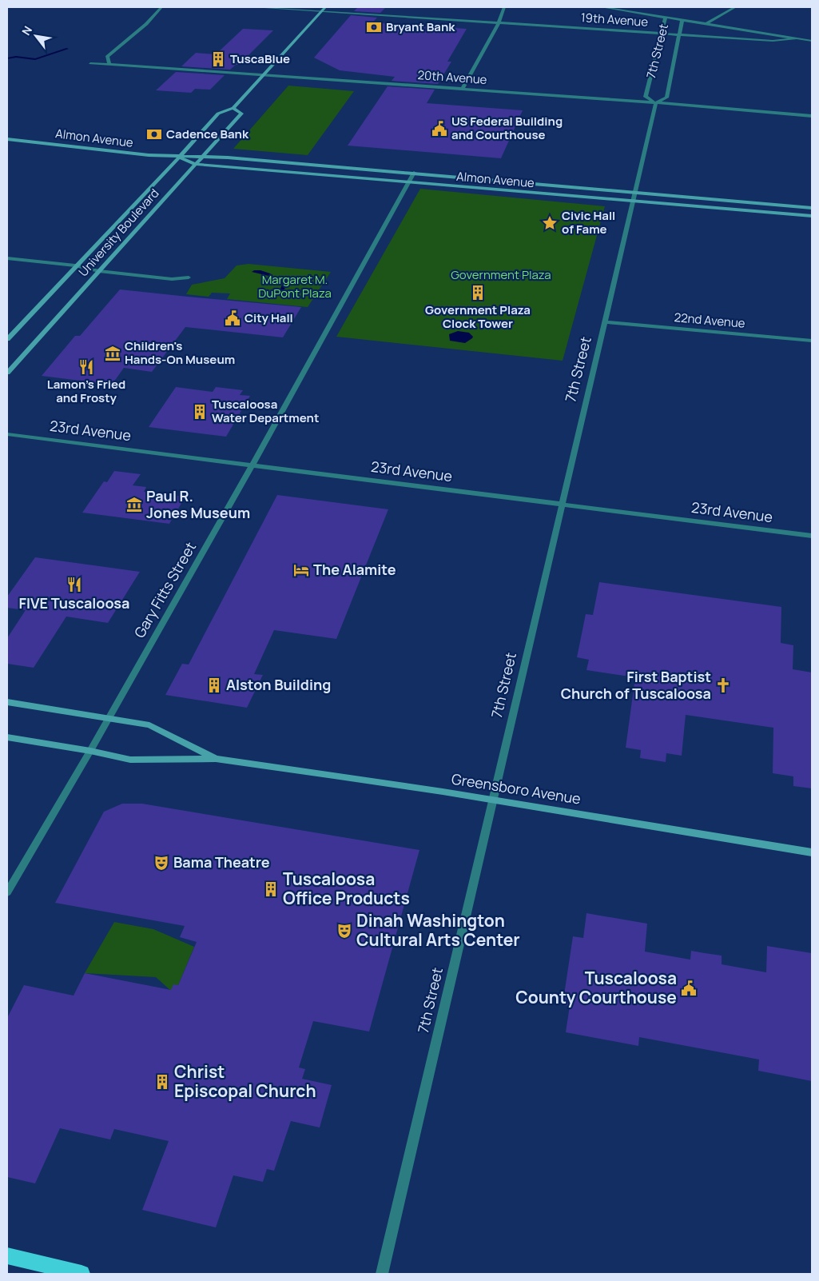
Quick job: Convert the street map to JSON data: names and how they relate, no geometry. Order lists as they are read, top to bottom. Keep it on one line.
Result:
{"streets":{"main road":["Almon Avenue","University Boulevard","Greensboro Avenue"],"street":["19th Avenue","7th Street","20th Avenue","22nd Avenue","23rd Avenue","Gary Fitts Street"]},"crossings":[["19th Avenue","7th Street"],["19th Avenue","University Boulevard"],["7th Street","20th Avenue"],["7th Street","Almon Avenue"],["7th Street","22nd Avenue"],["7th Street","23rd Avenue"],["7th Street","Greensboro Avenue"],["20th Avenue","University Boulevard"],["Almon Avenue","University Boulevard"],["Almon Avenue","Gary Fitts Street"],["23rd Avenue","Gary Fitts Street"],["Gary Fitts Street","Greensboro Avenue"]],"parks":["Government Plaza","Margaret M. DuPont Plaza"],"places":{"bank":["Bryant Bank","Cadence Bank"],"building":["TuscaBlue","Government Plaza Clock Tower","Tuscaloosa Water Department","Alston Building","Tuscaloosa Office Products","Christ Episcopal Church"],"public building":["US Federal Building and Courthouse","City Hall","Tuscaloosa County Courthouse"],"place":["Civic Hall of Fame"],"museum":["Children's Hands-On Museum","Paul R. Jones Museum"],"restaurant":["Lamon’s Fried and Frosty","FIVE Tuscaloosa"],"hotel":["The Alamite"],"church":["First Baptist Church of Tuscaloosa"],"theatre":["Bama Theatre","Dinah Washington Cultural Arts Center"]},"north":"top left"}
